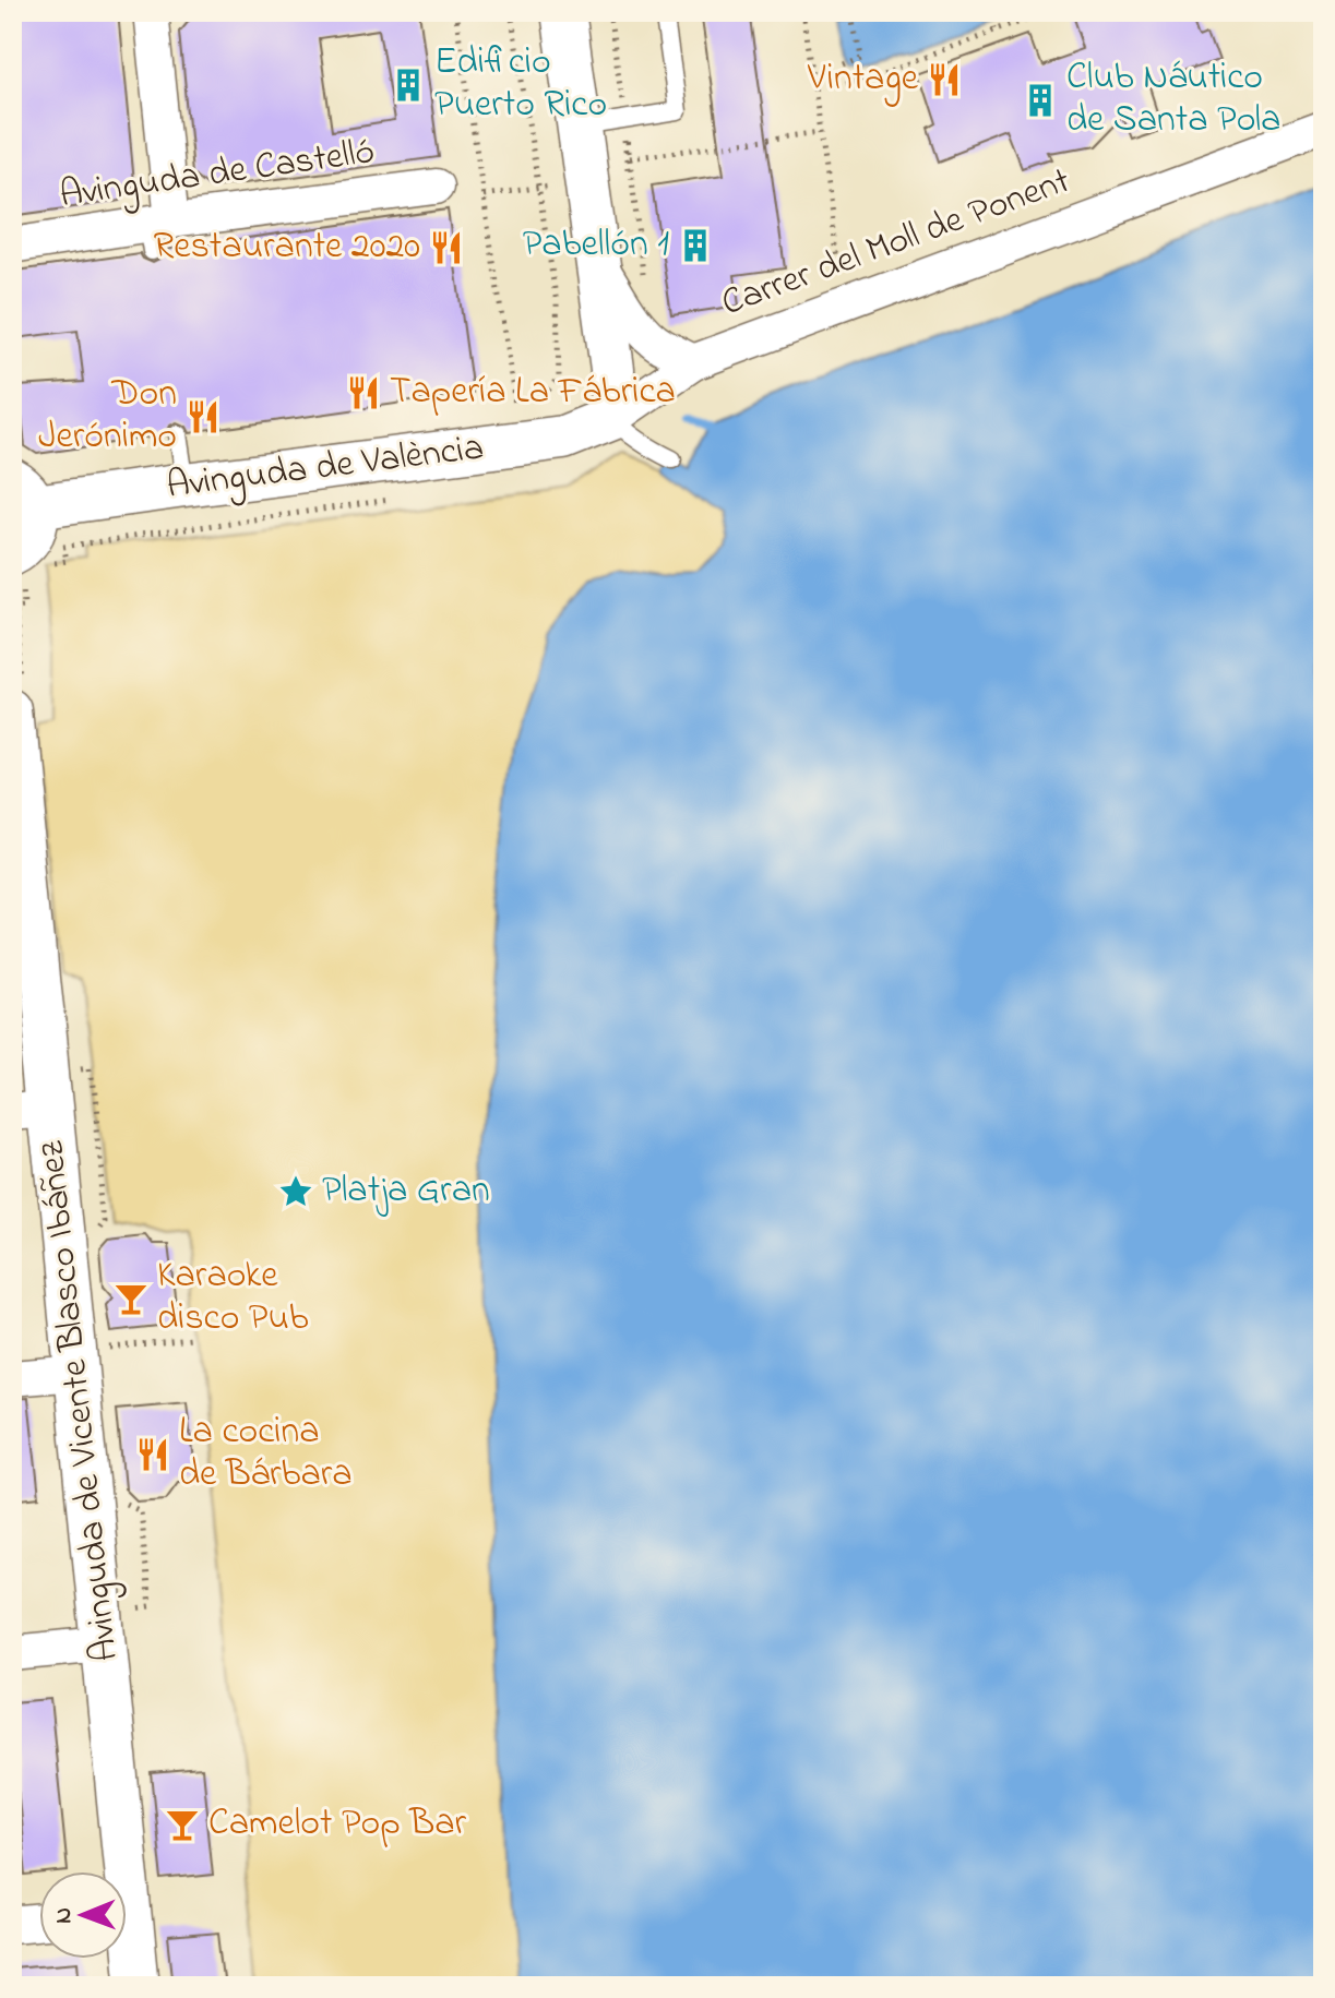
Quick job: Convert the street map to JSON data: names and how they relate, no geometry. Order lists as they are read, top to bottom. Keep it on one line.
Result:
{"streets":{"street":["Avinguda de Castelló","Carrer del Moll de Ponent","Avinguda de València","Avinguda de Vicente Blasco Ibáñez"]},"crossings":[["Carrer del Moll de Ponent","Avinguda de València"]],"places":{"restaurant":["Vintage","Restaurante 2020","Tapería La Fábrica","Don Jerónimo","La cocina de Bárbara"],"building":["Edificio Puerto Rico","Club Náutico de Santa Pola","Pabellón 1"],"place":["Platja Gran"],"bar":["Karaoke disco Pub","Camelot Pop Bar"]},"north":"left"}
